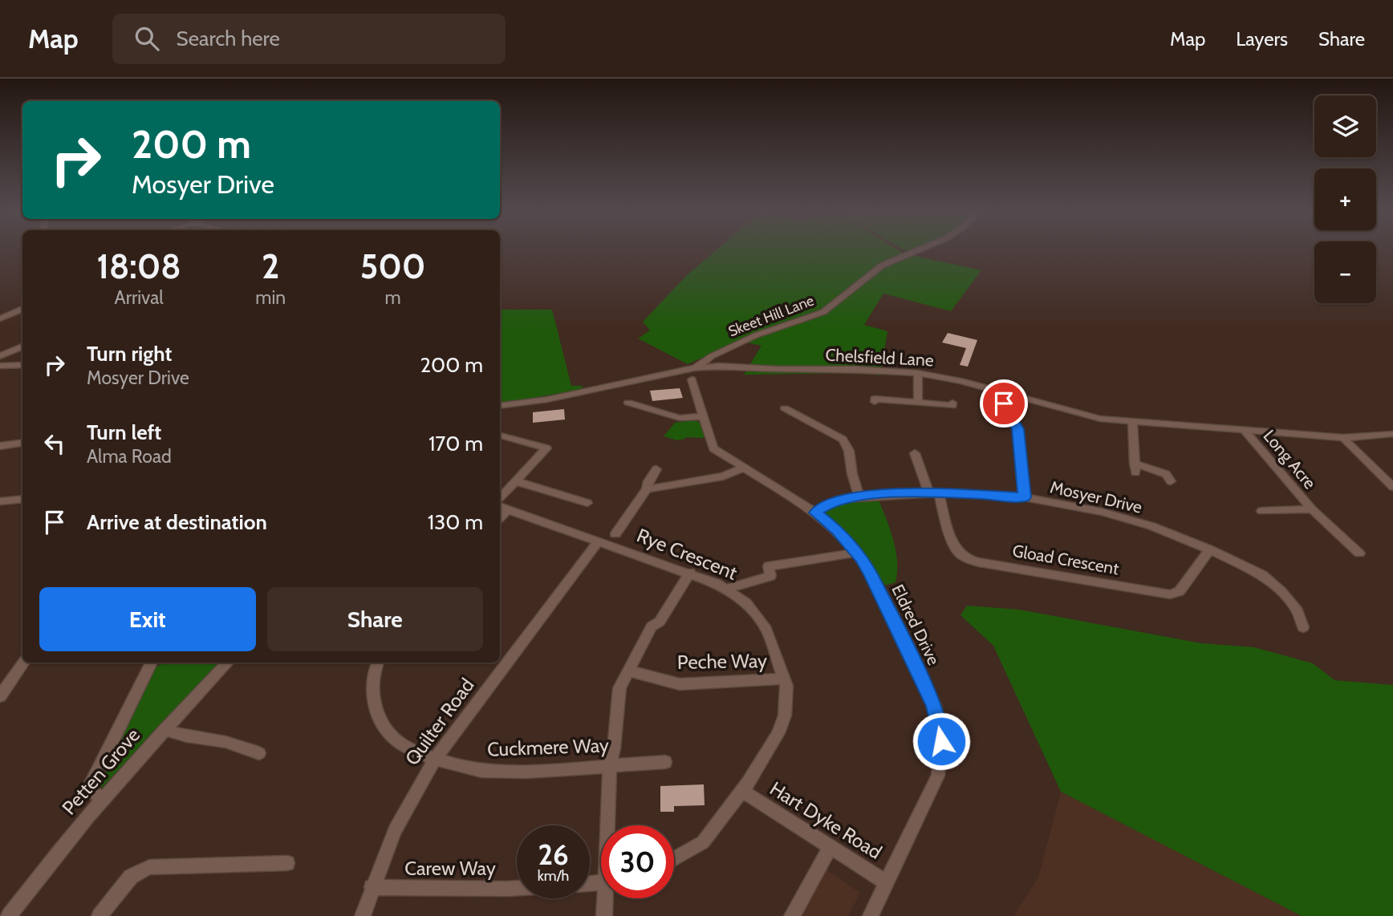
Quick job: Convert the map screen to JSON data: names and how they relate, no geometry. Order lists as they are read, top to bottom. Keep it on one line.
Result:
{"streets":{"street":["Skeet Hill Lane","Chelsfield Lane","Long Acre","Mosyer Drive","Rye Crescent","Gload Crescent","Eldred Drive","Peche Way","Quilter Road","Cuckmere Way","Petten Grove","Hart Dyke Road","Carew Way"]},"crossings":[["Skeet Hill Lane","Chelsfield Lane"],["Skeet Hill Lane","Eldred Drive"],["Chelsfield Lane","Long Acre"],["Chelsfield Lane","Eldred Drive"],["Mosyer Drive","Gload Crescent"],["Mosyer Drive","Eldred Drive"],["Rye Crescent","Peche Way"],["Rye Crescent","Quilter Road"],["Rye Crescent","Hart Dyke Road"],["Eldred Drive","Hart Dyke Road"],["Quilter Road","Cuckmere Way"],["Quilter Road","Carew Way"]],"page":{"header":"Map","search":"Search here","nav":["Map","Layers","Share"],"map_buttons":["+","−"],"turn":["200 m","Mosyer Drive"],"eta":["18:08","Arrival","2","min","500","m"],"list":[{"name":"Turn right","note":"Mosyer Drive","value":"200 m"},{"name":"Turn left","note":"Alma Road","value":"170 m"},{"name":"Arrive at destination","value":"130 m"}],"buttons":["Exit","Share"],"speed":"26 km/h","limit":"30"}}
